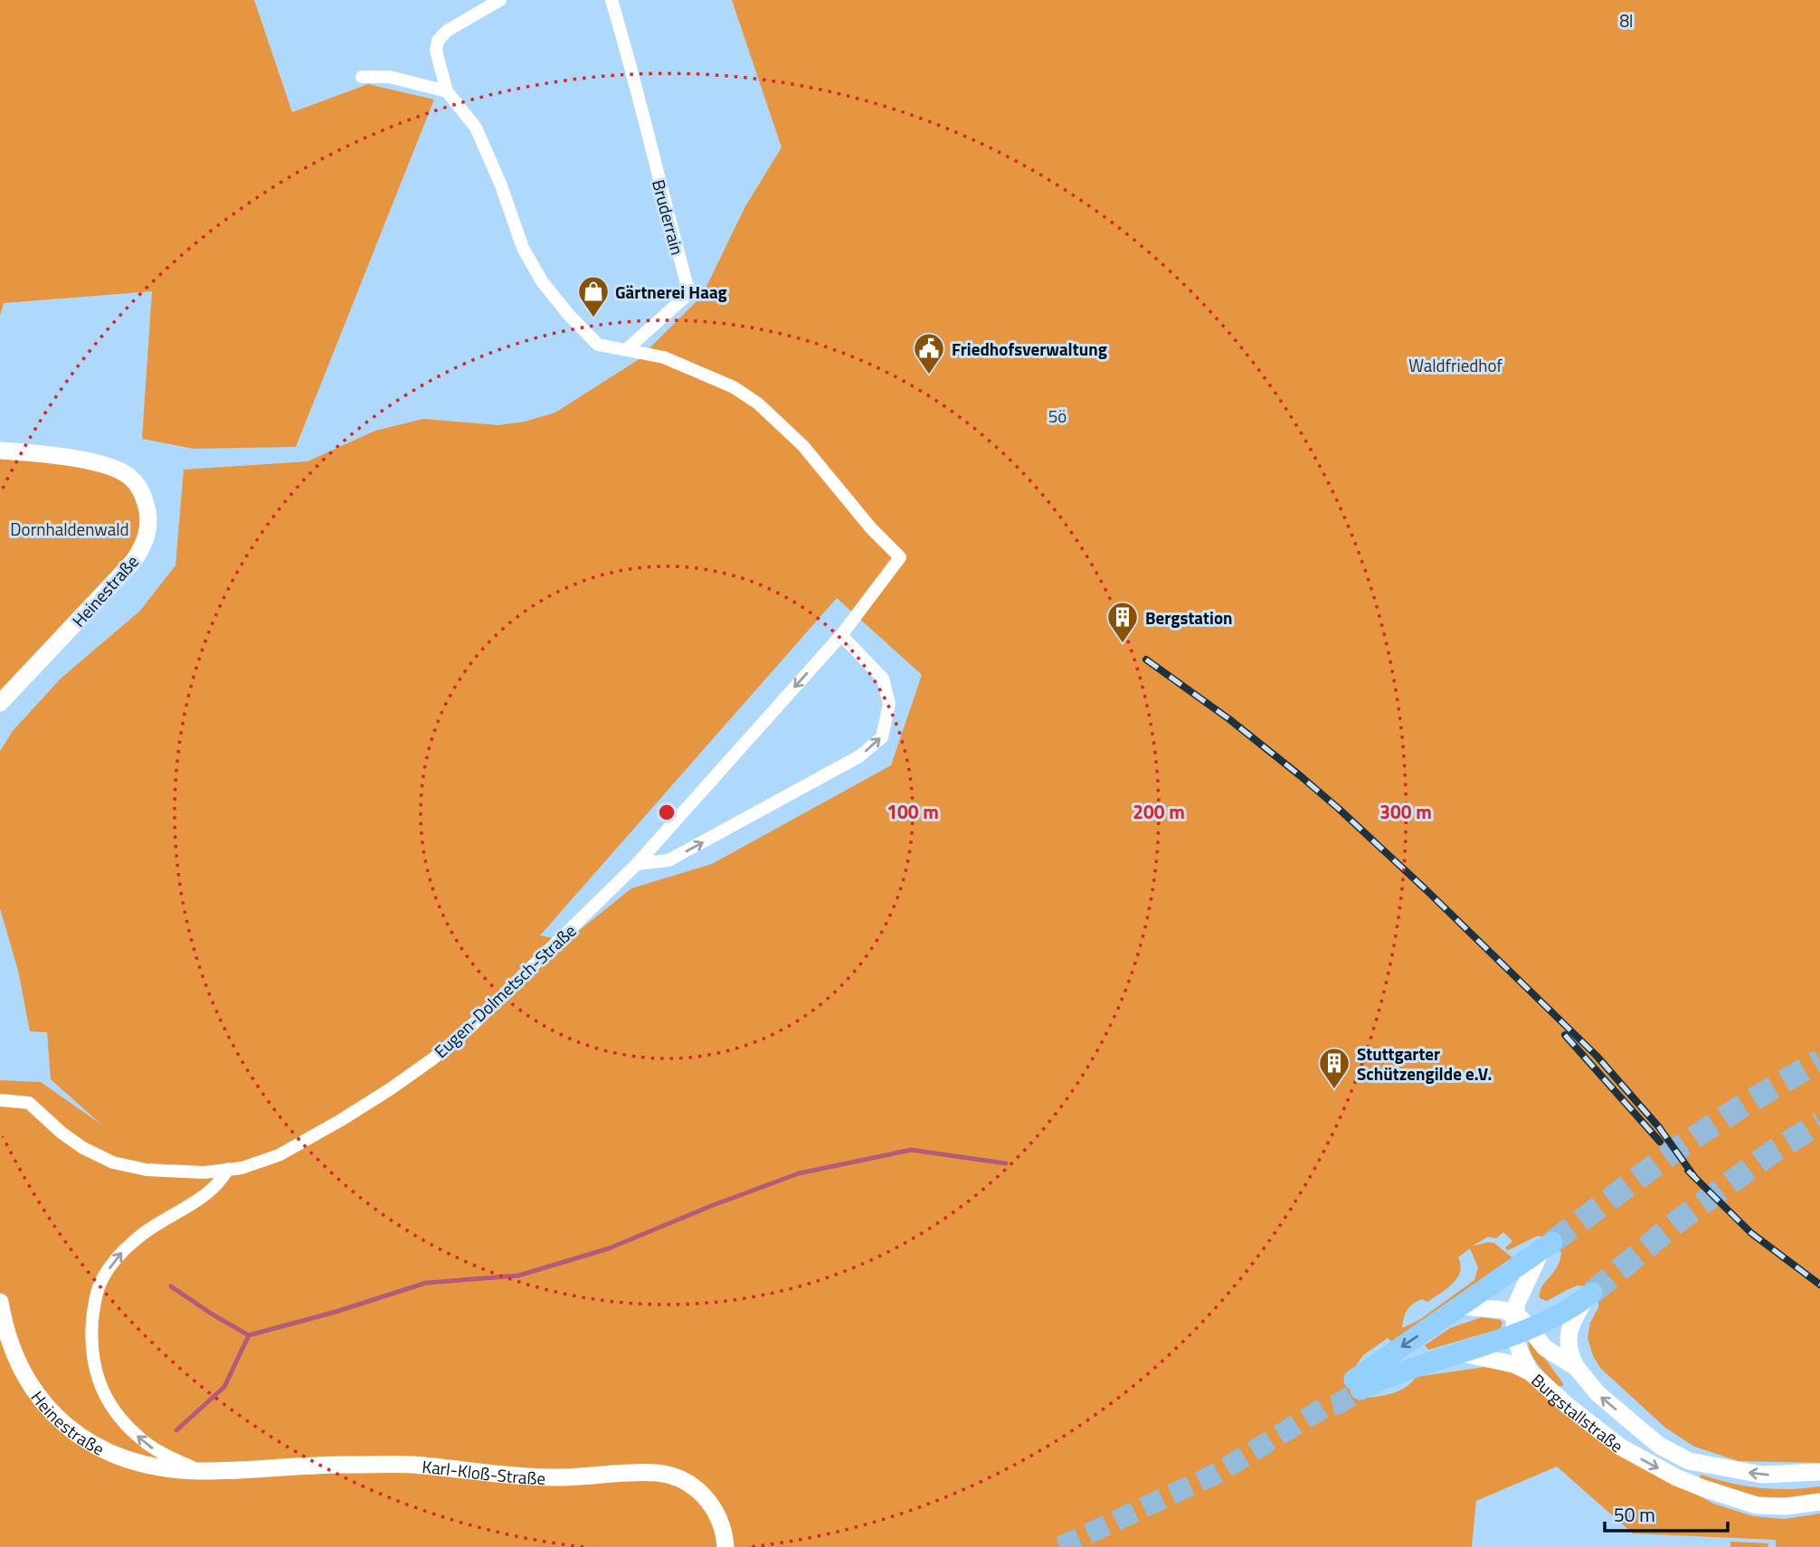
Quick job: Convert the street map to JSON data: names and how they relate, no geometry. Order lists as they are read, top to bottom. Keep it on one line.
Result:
{"streets":{"main road":["Heinestraße","Burgstallstraße","Karl-Kloß-Straße"],"street":["Bruderrain","Eugen-Dolmetsch-Straße"]},"crossings":[["Bruderrain","Eugen-Dolmetsch-Straße"],["Heinestraße","Karl-Kloß-Straße"]],"parks":["8l","Waldfriedhof","5ö","Dornhaldenwald"],"places":{"shop":["Gärtnerei Haag"],"public building":["Friedhofsverwaltung"],"building":["Bergstation","Stuttgarter Schützengilde e.V."]},"scale_bar":"50 m","rings":["100 m","200 m","300 m"]}
